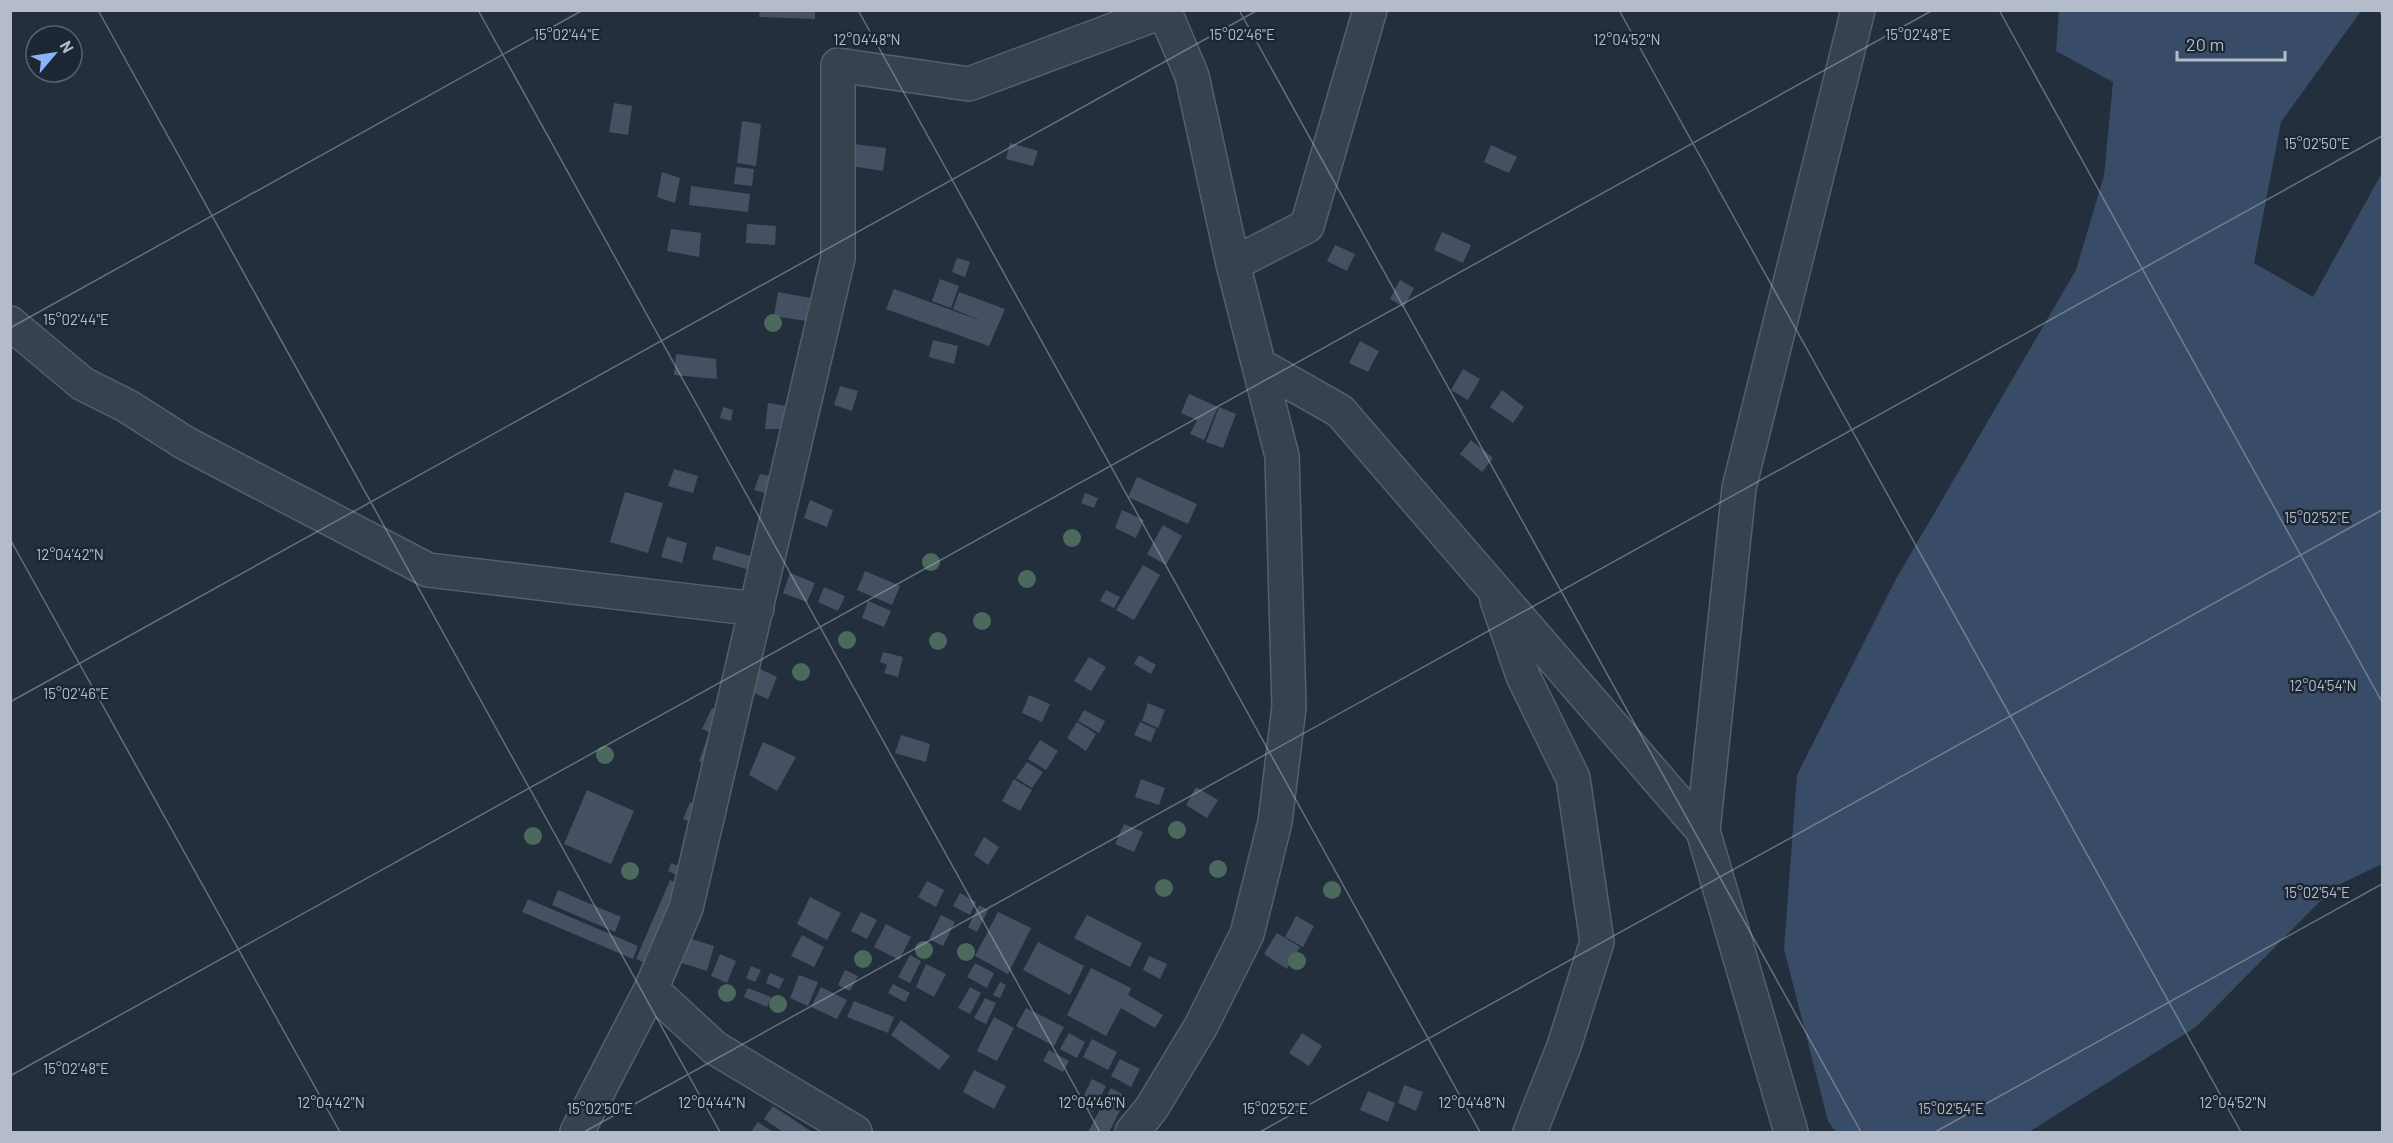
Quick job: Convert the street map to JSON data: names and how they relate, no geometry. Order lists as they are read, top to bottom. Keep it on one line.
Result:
{"scale_bar":"20 m","north":"top right","coordinates":["15°02'44\"E","15°02'46\"E","15°02'48\"E","12°04'48\"N","12°04'52\"N","15°02'50\"E","15°02'52\"E","12°04'42\"N","12°04'54\"N","15°02'54\"E","12°04'44\"N","12°04'46\"N"]}
